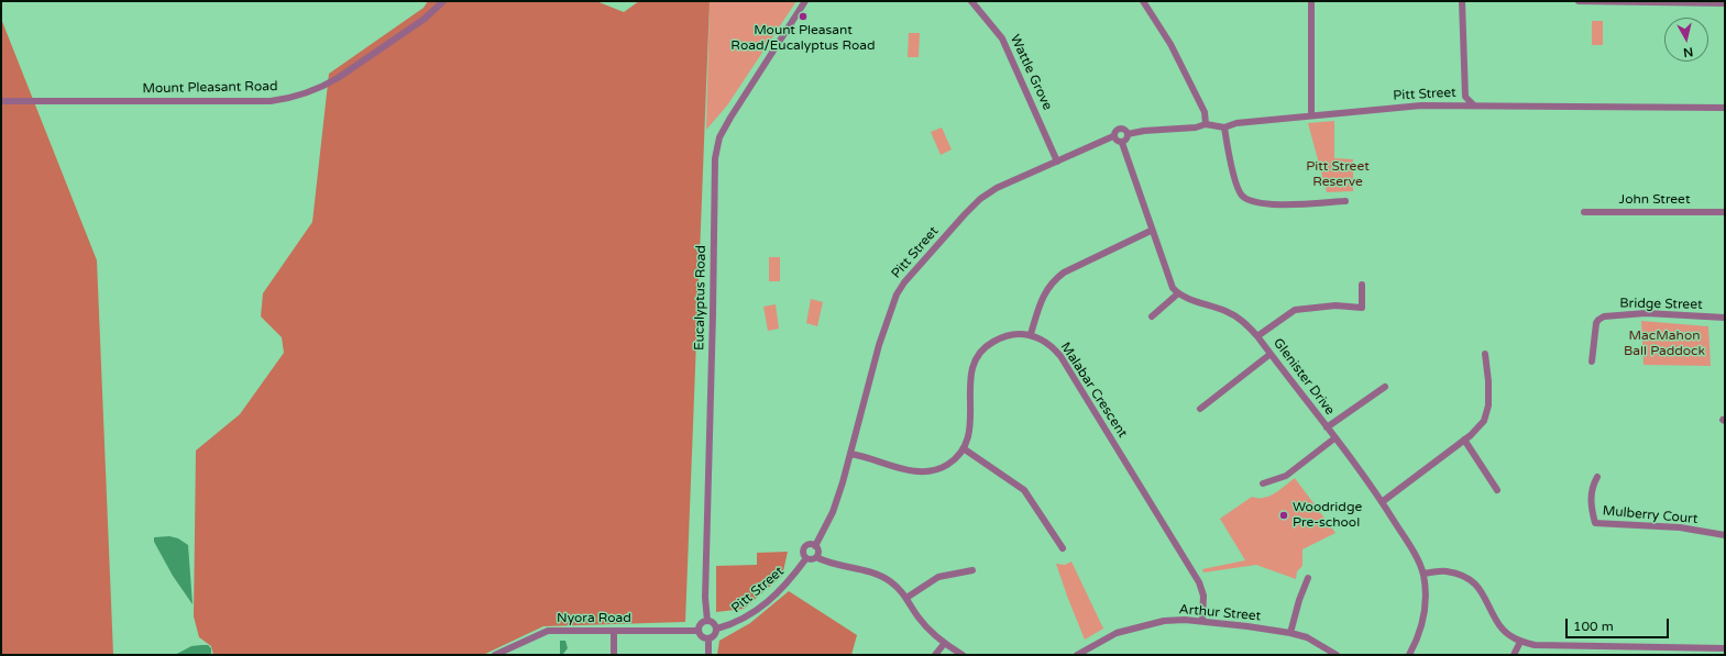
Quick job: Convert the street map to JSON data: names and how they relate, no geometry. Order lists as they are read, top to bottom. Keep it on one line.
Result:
{"streets":{"street":["Wattle Grove","Mount Pleasant Road","Pitt Street","John Street","Eucalyptus Road","Bridge Street","Glenister Drive","Malabar Crescent","Mulberry Court","Arthur Street","Nyora Road"]},"crossings":[["Wattle Grove","Pitt Street"],["Pitt Street","Eucalyptus Road"],["Pitt Street","Nyora Road"],["Eucalyptus Road","Nyora Road"],["Malabar Crescent","Arthur Street"]],"parks":["Pitt Street Reserve","MacMahon Ball Paddock"],"places":["Mount Pleasant Road/Eucalyptus Road","Woodridge Pre-school"],"scale_bar":"100 m","north":"bottom"}
